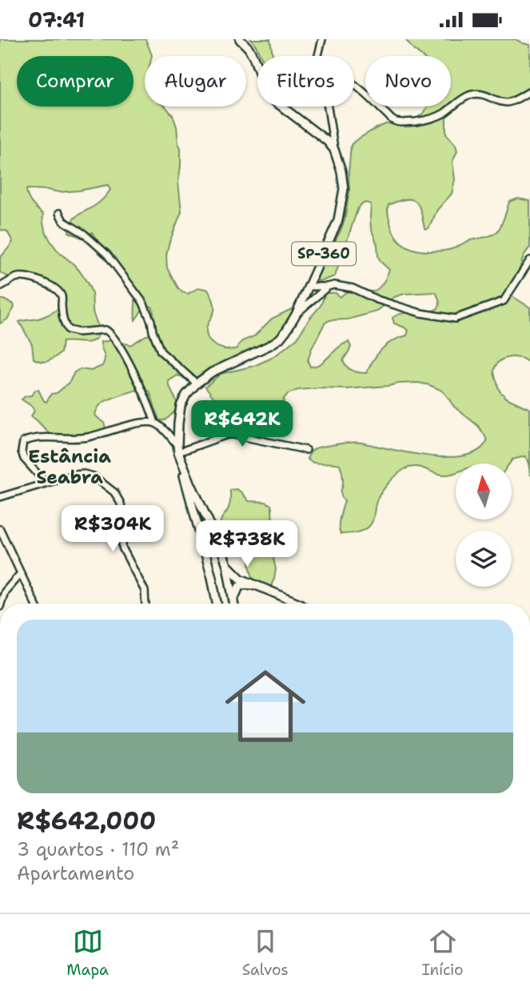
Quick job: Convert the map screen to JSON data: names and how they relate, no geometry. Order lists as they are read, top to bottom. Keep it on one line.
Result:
{"streets":{"main road":["SP-360"]},"districts":["Estância Seabra"],"north":"top","page":{"status":"07:41","chip":["Comprar","Alugar","Filtros","Novo"],"price":["R$642K","R$304K","R$738K"],"list":[{"name":"R$642,000","note":"3 quartos · 110 m² · Apartamento"}],"tabs":["Mapa","Salvos","Início"]}}
